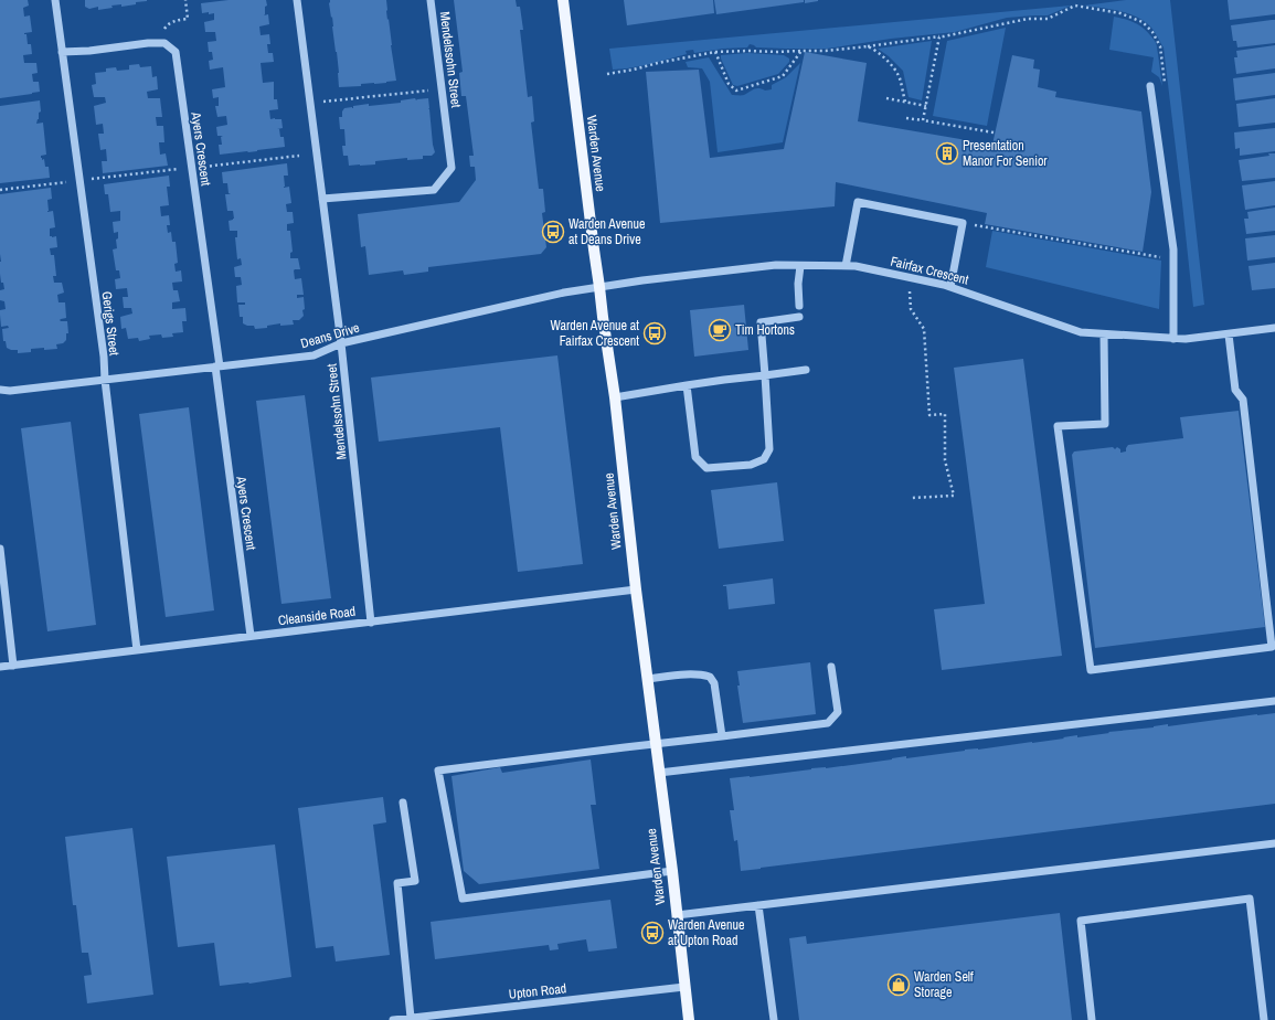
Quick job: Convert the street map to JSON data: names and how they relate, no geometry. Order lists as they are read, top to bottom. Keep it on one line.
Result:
{"streets":{"main road":["Warden Avenue"],"street":["Mendelssohn Street","Ayers Crescent","Fairfax Crescent","Gerigs Street","Deans Drive","Cleanside Road","Upton Road"]},"crossings":[["Mendelssohn Street","Deans Drive"],["Mendelssohn Street","Cleanside Road"],["Ayers Crescent","Gerigs Street"],["Ayers Crescent","Deans Drive"],["Ayers Crescent","Cleanside Road"],["Warden Avenue","Fairfax Crescent"],["Warden Avenue","Deans Drive"],["Warden Avenue","Cleanside Road"],["Warden Avenue","Upton Road"],["Fairfax Crescent","Deans Drive"],["Gerigs Street","Deans Drive"],["Gerigs Street","Cleanside Road"]],"places":{"building":["Presentation Manor For Senior"],"bus stop":["Warden Avenue at Deans Drive","Warden Avenue at Fairfax Crescent","Warden Avenue at Upton Road"],"cafe":["Tim Hortons"],"shop":["Warden Self Storage"]}}
